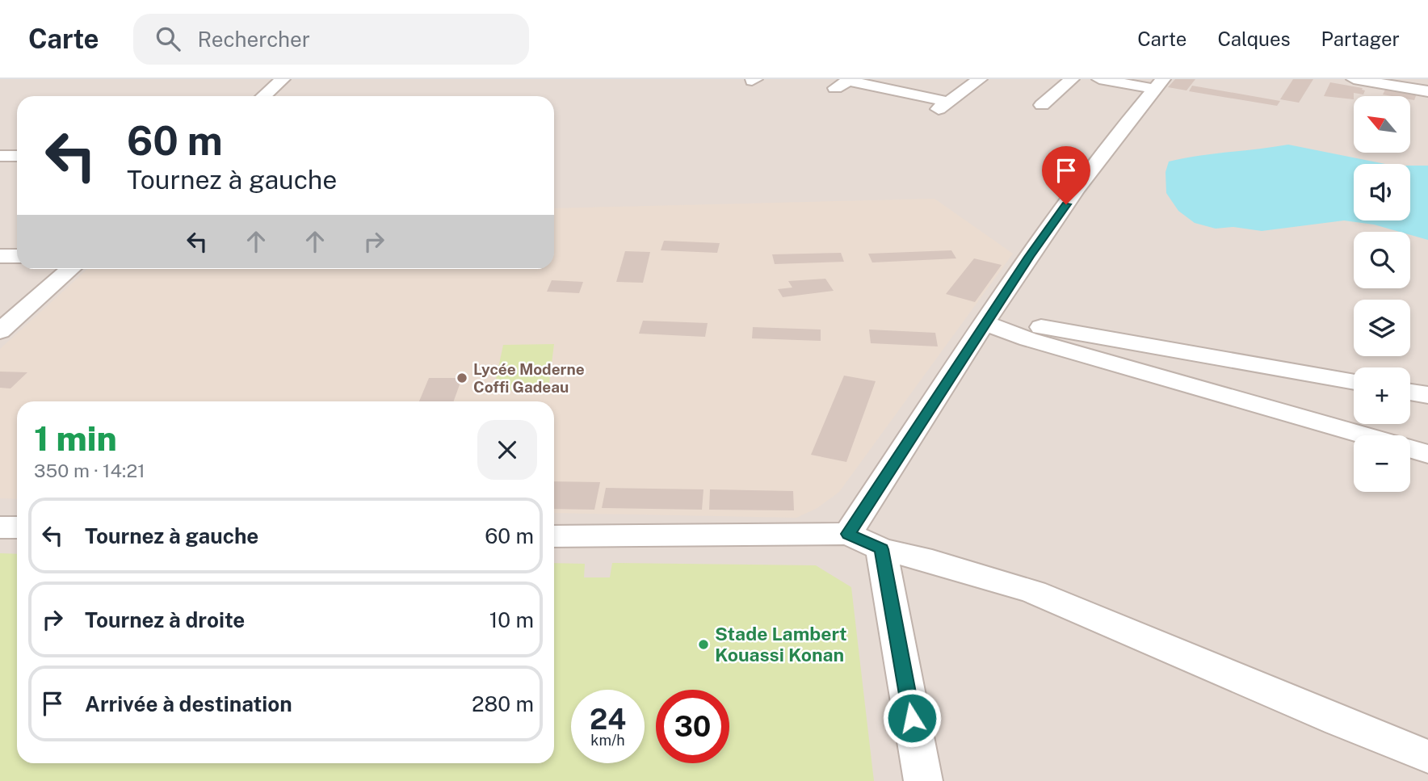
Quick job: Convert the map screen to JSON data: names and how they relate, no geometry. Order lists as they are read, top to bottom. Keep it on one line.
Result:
{"places":["Lycée Moderne Coffi Gadeau","Stade Lambert Kouassi Konan"],"north":"top left","page":{"header":"Carte","search":"Rechercher","nav":["Carte","Calques","Partager"],"map_buttons":["+","−"],"turn":["60 m","Tournez à gauche"],"heading":["1 min","350 m · 14:21"],"list":[{"name":"Tournez à gauche","value":"60 m"},{"name":"Tournez à droite","value":"10 m"},{"name":"Arrivée à destination","value":"280 m"}],"speed":"24 km/h","limit":"30"}}
